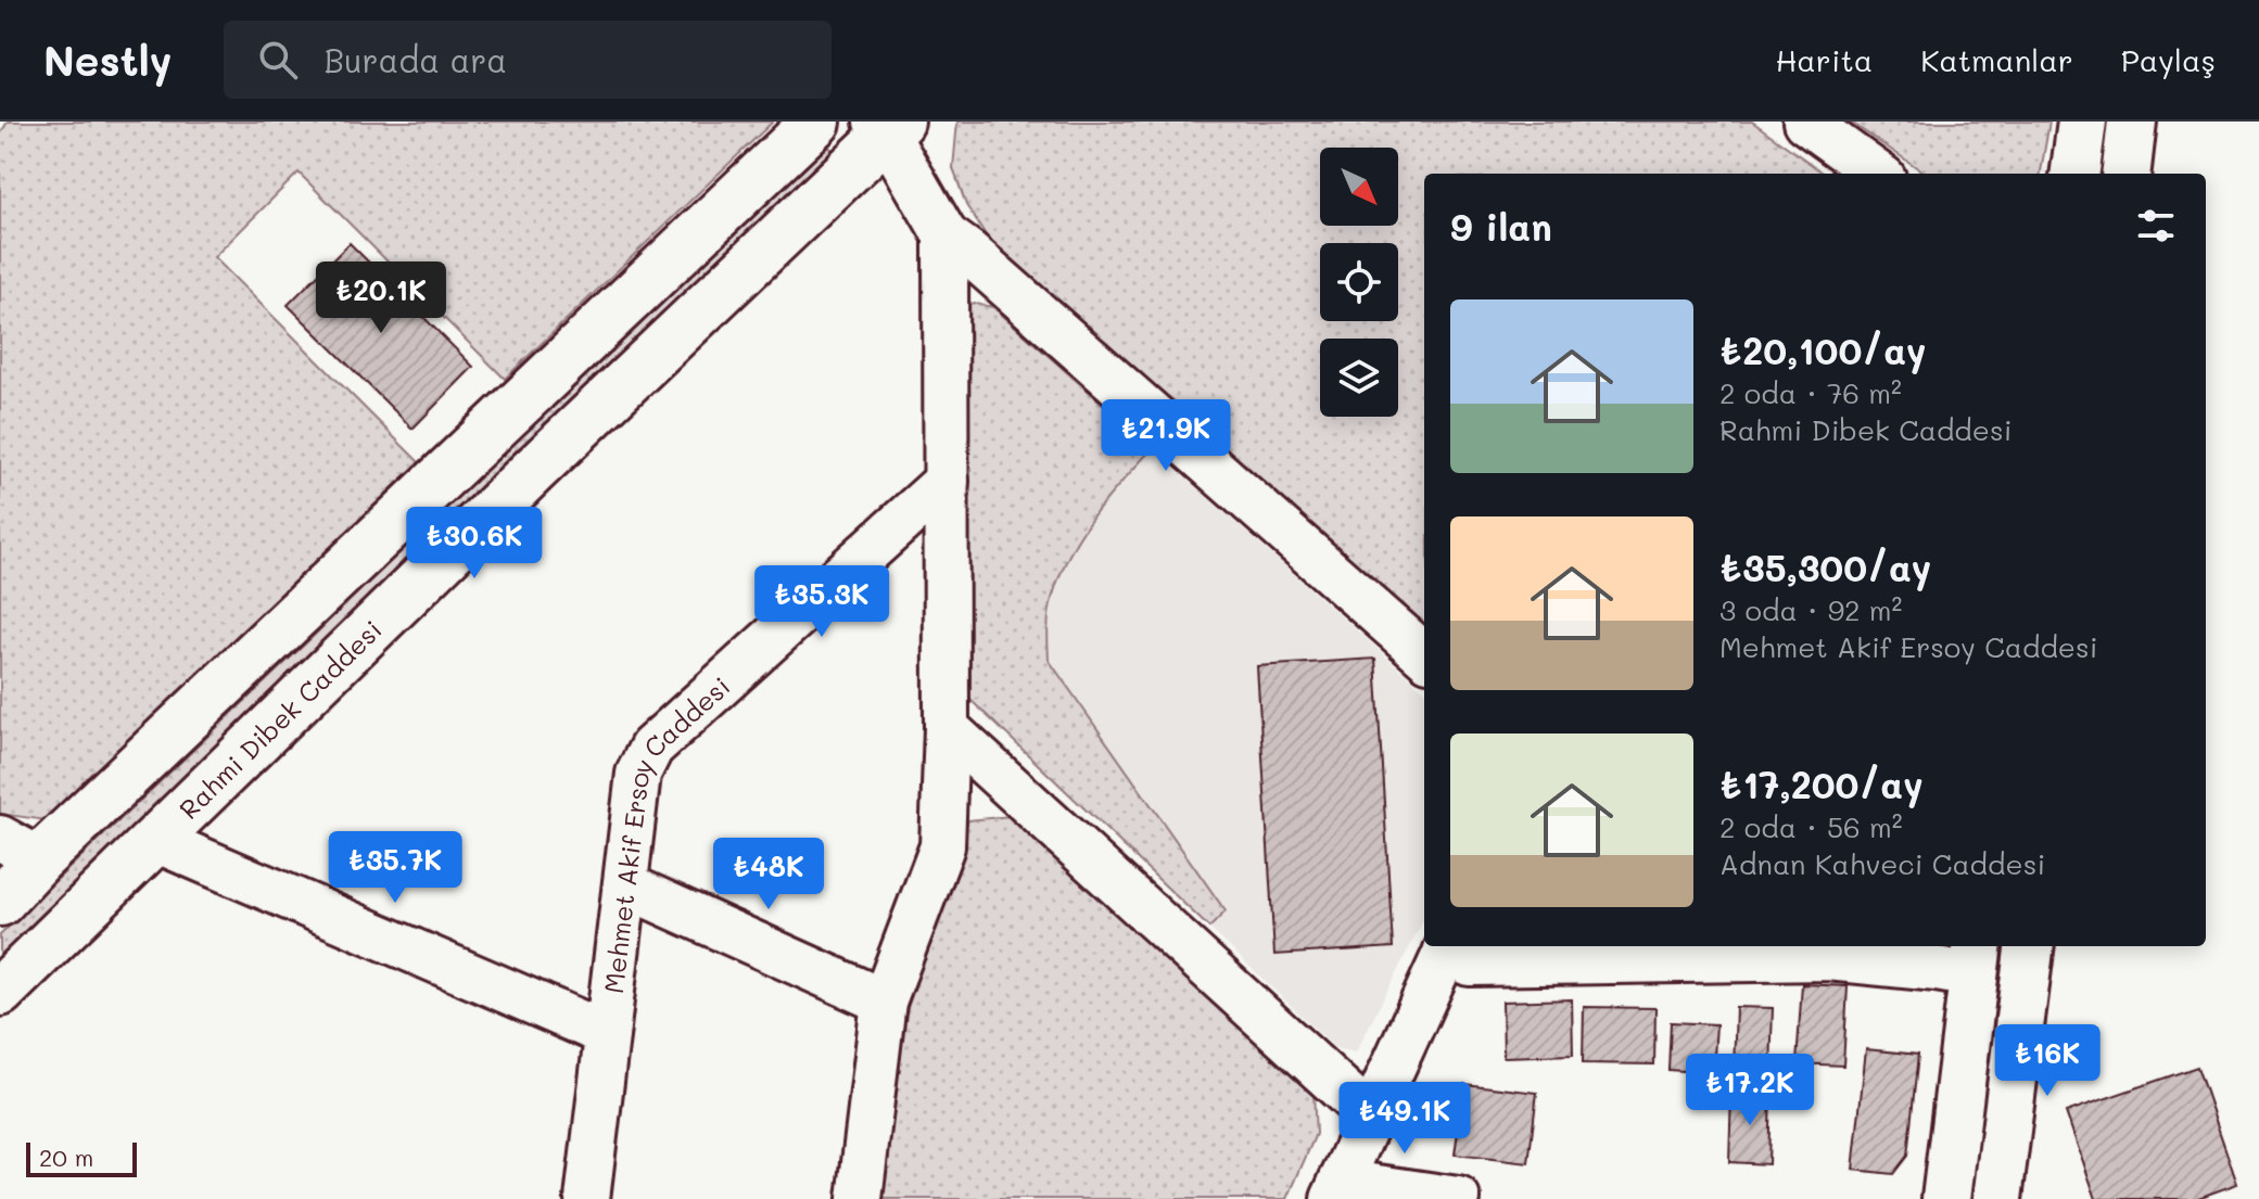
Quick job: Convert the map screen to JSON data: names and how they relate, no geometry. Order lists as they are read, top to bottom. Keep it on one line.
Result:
{"streets":{"main road":["Rahmi Dibek Caddesi"],"street":["Mehmet Akif Ersoy Caddesi"]},"scale_bar":"20 m","north":"bottom right","page":{"header":"Nestly","search":"Burada ara","nav":["Harita","Katmanlar","Paylaş"],"heading":"9 ilan","price":["₺20.1K","₺21.9K","₺30.6K","₺35.3K","₺35.7K","₺48K","₺16K","₺17.2K","₺49.1K"],"list":[{"name":"₺20,100/ay","note":"2 oda · 76 m² · Rahmi Dibek Caddesi"},{"name":"₺35,300/ay","note":"3 oda · 92 m² · Mehmet Akif Ersoy Caddesi"},{"name":"₺17,200/ay","note":"2 oda · 56 m² · Adnan Kahveci Caddesi"}],"scale":"20 m"}}
